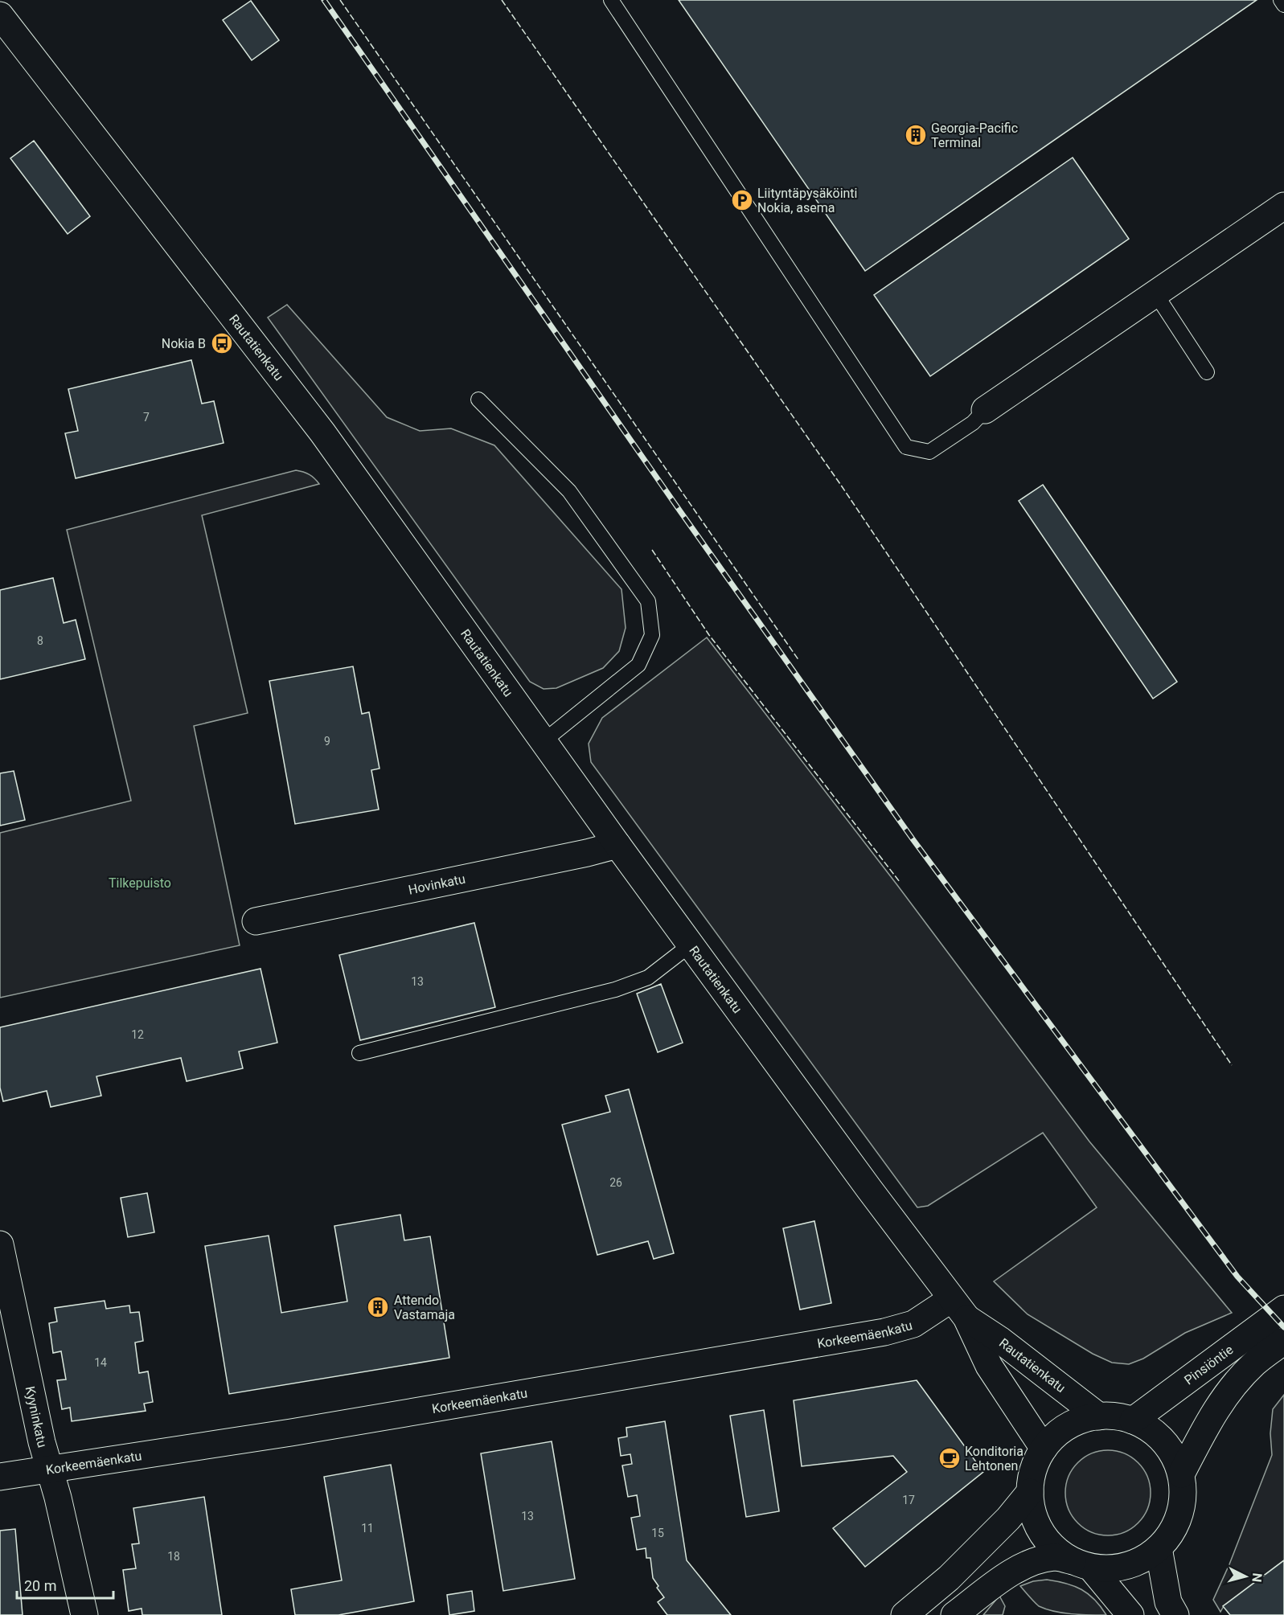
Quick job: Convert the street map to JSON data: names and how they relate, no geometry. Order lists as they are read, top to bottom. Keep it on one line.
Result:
{"streets":{"street":["Rautatienkatu","Hovinkatu","Korkeemäenkatu","Pinsiöntie","Kyyninkatu"]},"crossings":[["Rautatienkatu","Hovinkatu"],["Rautatienkatu","Korkeemäenkatu"],["Rautatienkatu","Pinsiöntie"],["Korkeemäenkatu","Kyyninkatu"]],"parks":["Tilkepuisto"],"places":{"building":["Georgia-Pacific Terminal","Attendo Vastamaja"],"parking":["Liityntäpysäköinti Nokia, asema"],"bus stop":["Nokia B"],"cafe":["Konditoria Lehtonen"]},"house_numbers":["7","8","9","13","12","26","14","17","13","11","15","18"],"scale_bar":"20 m","north":"right"}
